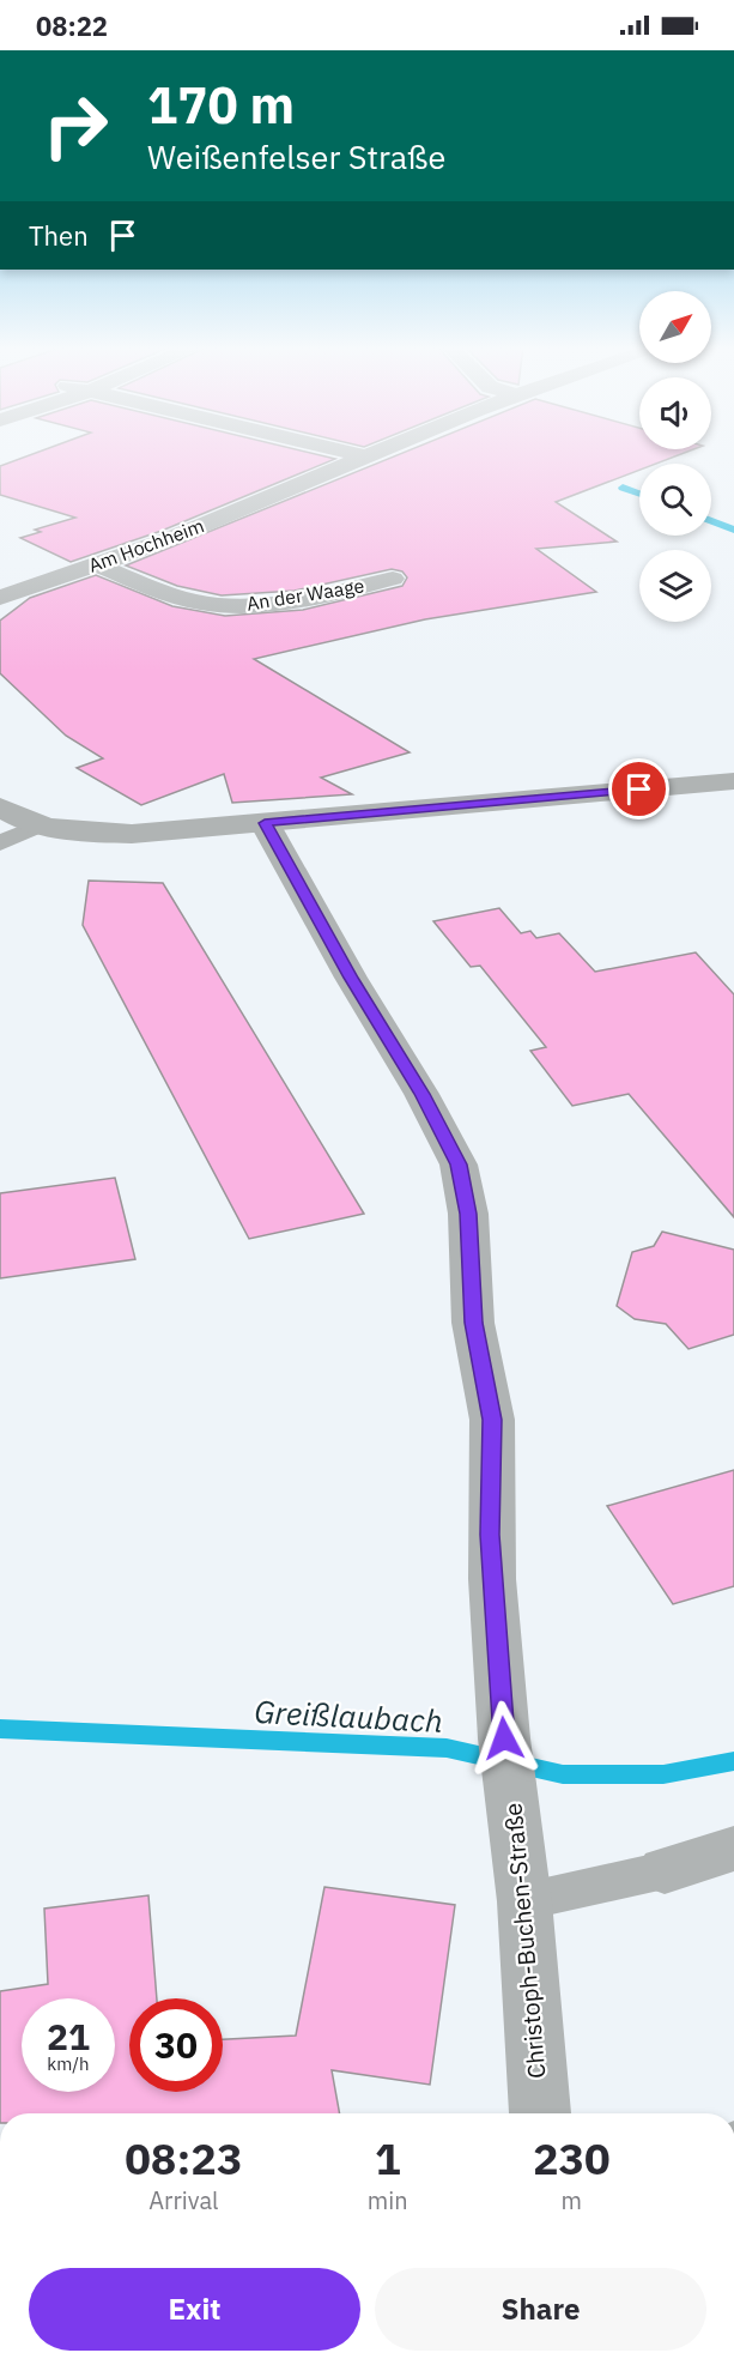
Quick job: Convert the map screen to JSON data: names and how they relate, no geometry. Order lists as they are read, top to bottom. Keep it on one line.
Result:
{"streets":{"street":["Am Hochheim","An der Waage","Christoph-Buchen-Straße"]},"crossings":[["Am Hochheim","An der Waage"]],"water":["Greißlaubach"],"north":"top right","page":{"status":"08:22","turn":["170 m","Weißenfelser Straße"],"then":"Then","speed":"21 km/h","limit":"30","eta":["08:23","Arrival","1","min","230","m"],"buttons":["Exit","Share"]}}
